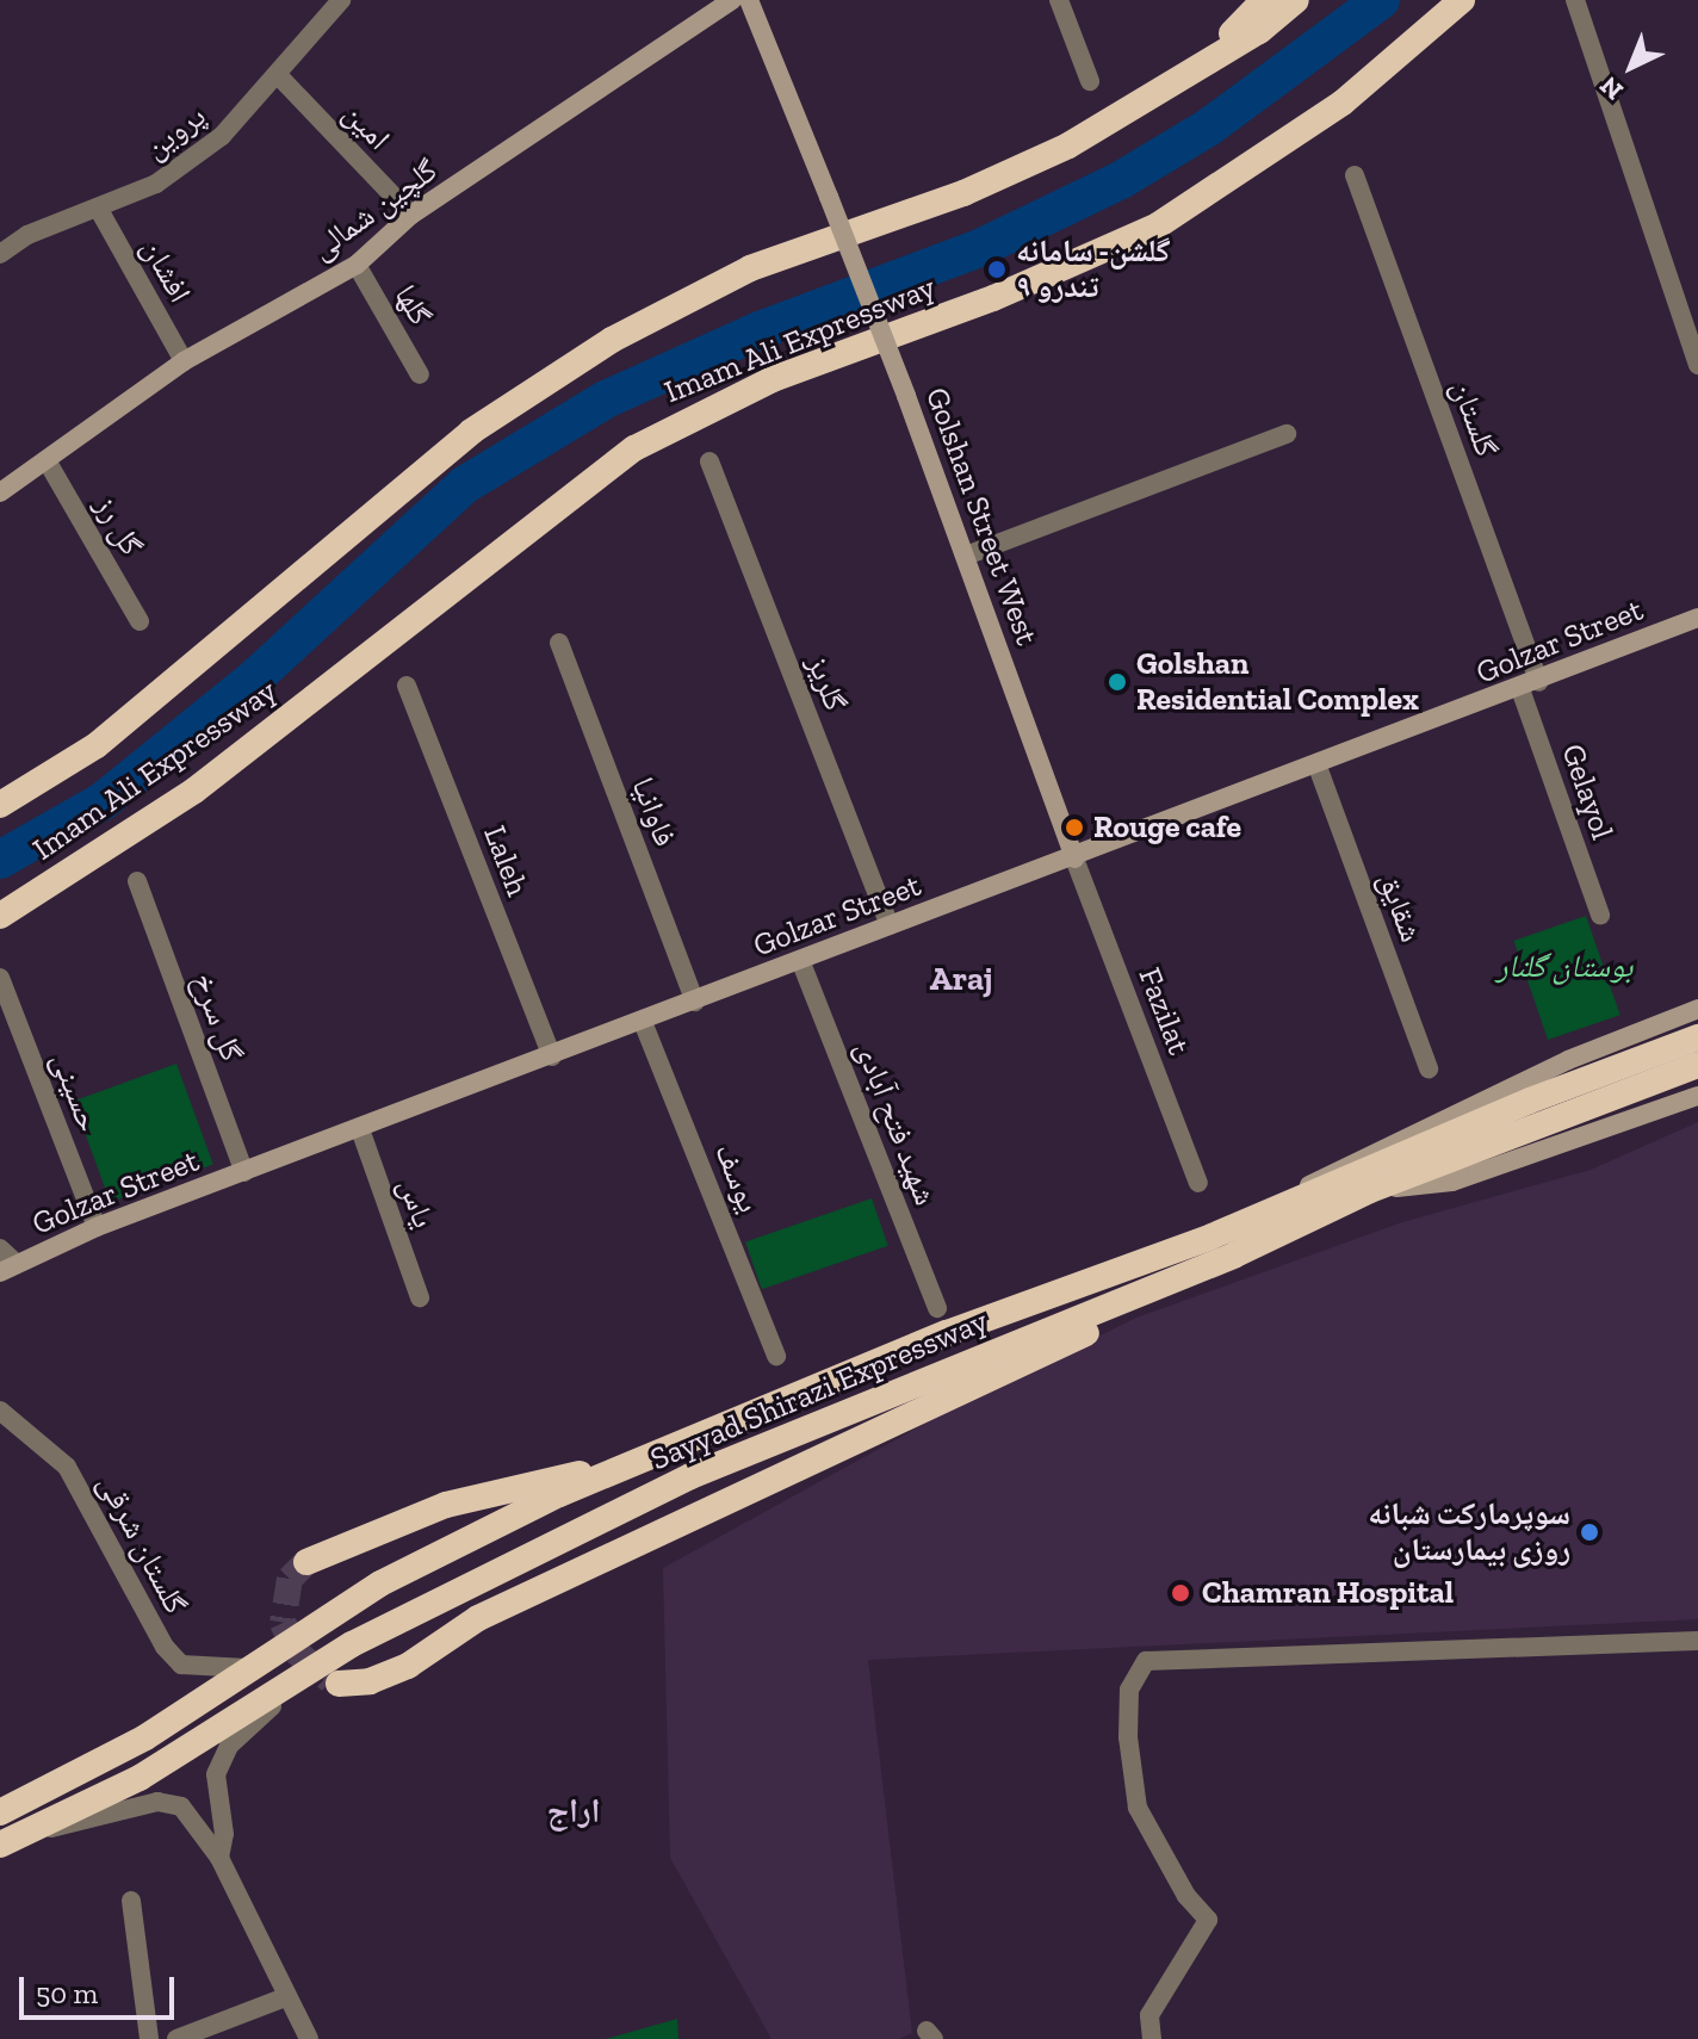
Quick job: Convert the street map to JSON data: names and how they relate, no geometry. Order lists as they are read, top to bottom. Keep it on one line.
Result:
{"streets":{"highway":["Imam Ali Expressway","Sayyad Shirazi Expressway"],"main road":["گلچین شمالی","Golshan Street West","Golzar Street"],"street":["امین","پروین","افشان","گلها","گلستان","گل رز","گلریز","Gelayol","فاوانیا","Laleh","شقایق","Fazilat","گل سرخ","حسینی","شهید فتح آبادی","یوسف","یاس","گلستان شرقی"]},"crossings":[["امین","پروین"],["امین","گلچین شمالی"],["پروین","افشان"],["گلچین شمالی","افشان"],["گلچین شمالی","گلها"],["گلچین شمالی","گل رز"],["گلستان","Golzar Street"],["گلستان","Gelayol"],["Golshan Street West","Golzar Street"],["Golshan Street West","Fazilat"],["Golzar Street","گلریز"],["Golzar Street","Gelayol"],["Golzar Street","فاوانیا"],["Golzar Street","Laleh"],["Golzar Street","شقایق"],["Golzar Street","Fazilat"],["Golzar Street","گل سرخ"],["Golzar Street","حسینی"],["Golzar Street","شهید فتح آبادی"],["Golzar Street","یوسف"],["Golzar Street","یاس"],["Sayyad Shirazi Expressway","گلستان شرقی"]],"districts":["Araj","اراج"],"parks":["بوستان گلنار"],"places":["گلشن- سامانه ۹ تندرو","Golshan Residential Complex","Rouge cafe","سوپرمارکت شبانه روزی بیمارستان","Chamran Hospital"],"scale_bar":"50 m","north":"bottom left"}
